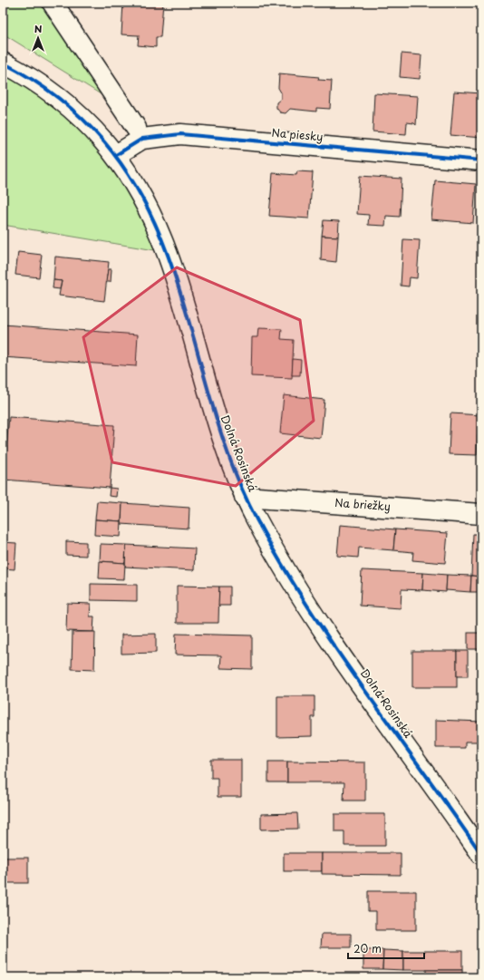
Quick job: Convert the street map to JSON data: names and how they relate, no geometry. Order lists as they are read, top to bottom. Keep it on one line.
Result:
{"streets":{"street":["Na piesky","Dolná Rosinská","Na briežky"]},"crossings":[["Na piesky","Dolná Rosinská"],["Dolná Rosinská","Na briežky"]],"scale_bar":"20 m","north":"top"}
